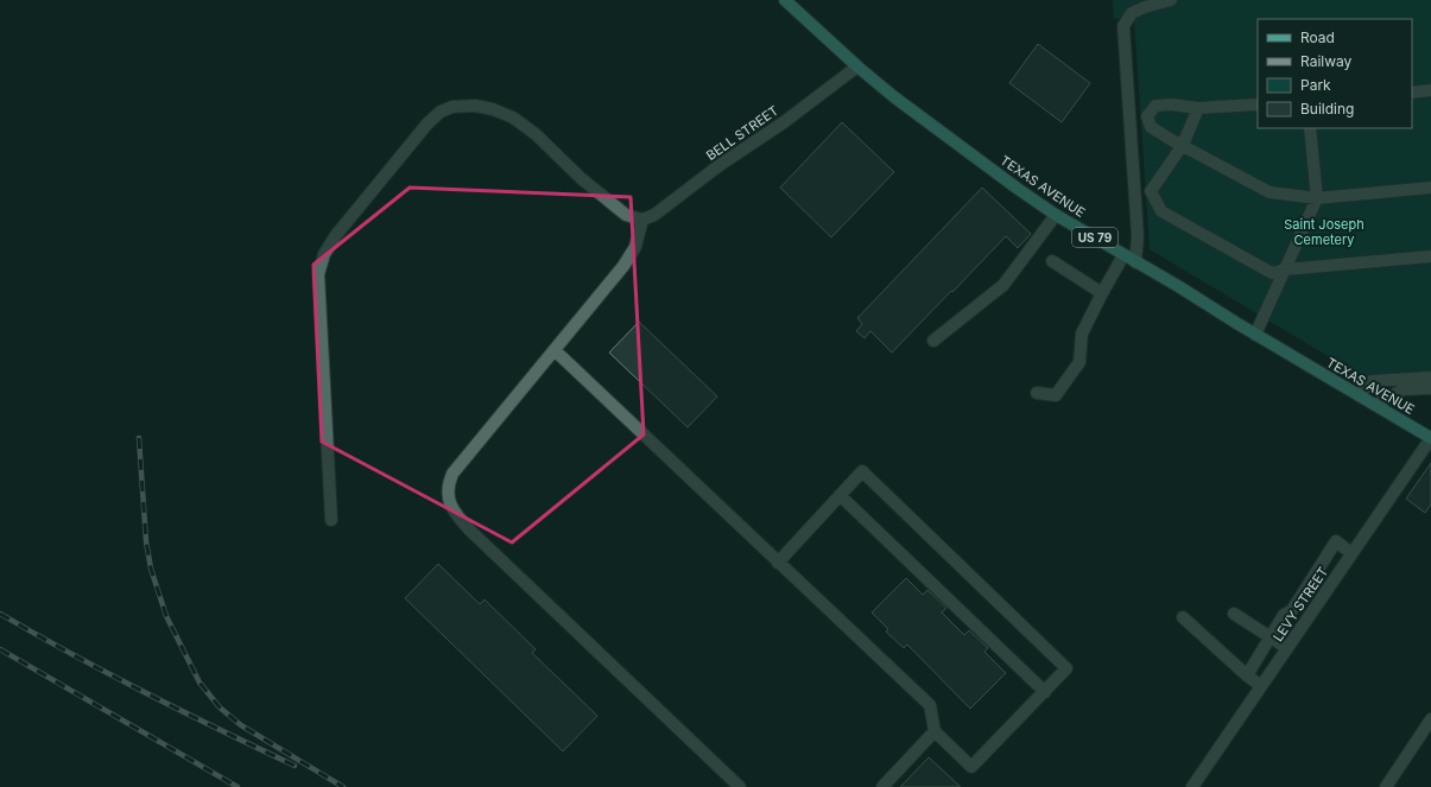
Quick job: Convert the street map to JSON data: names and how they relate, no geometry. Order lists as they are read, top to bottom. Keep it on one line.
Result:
{"streets":{"main road":["TEXAS AVENUE","US 79"],"street":["BELL STREET","LEVY STREET"]},"crossings":[["BELL STREET","TEXAS AVENUE"],["TEXAS AVENUE","LEVY STREET"]],"parks":["Saint Joseph Cemetery"],"legend":["Road","Railway","Park","Building"]}
